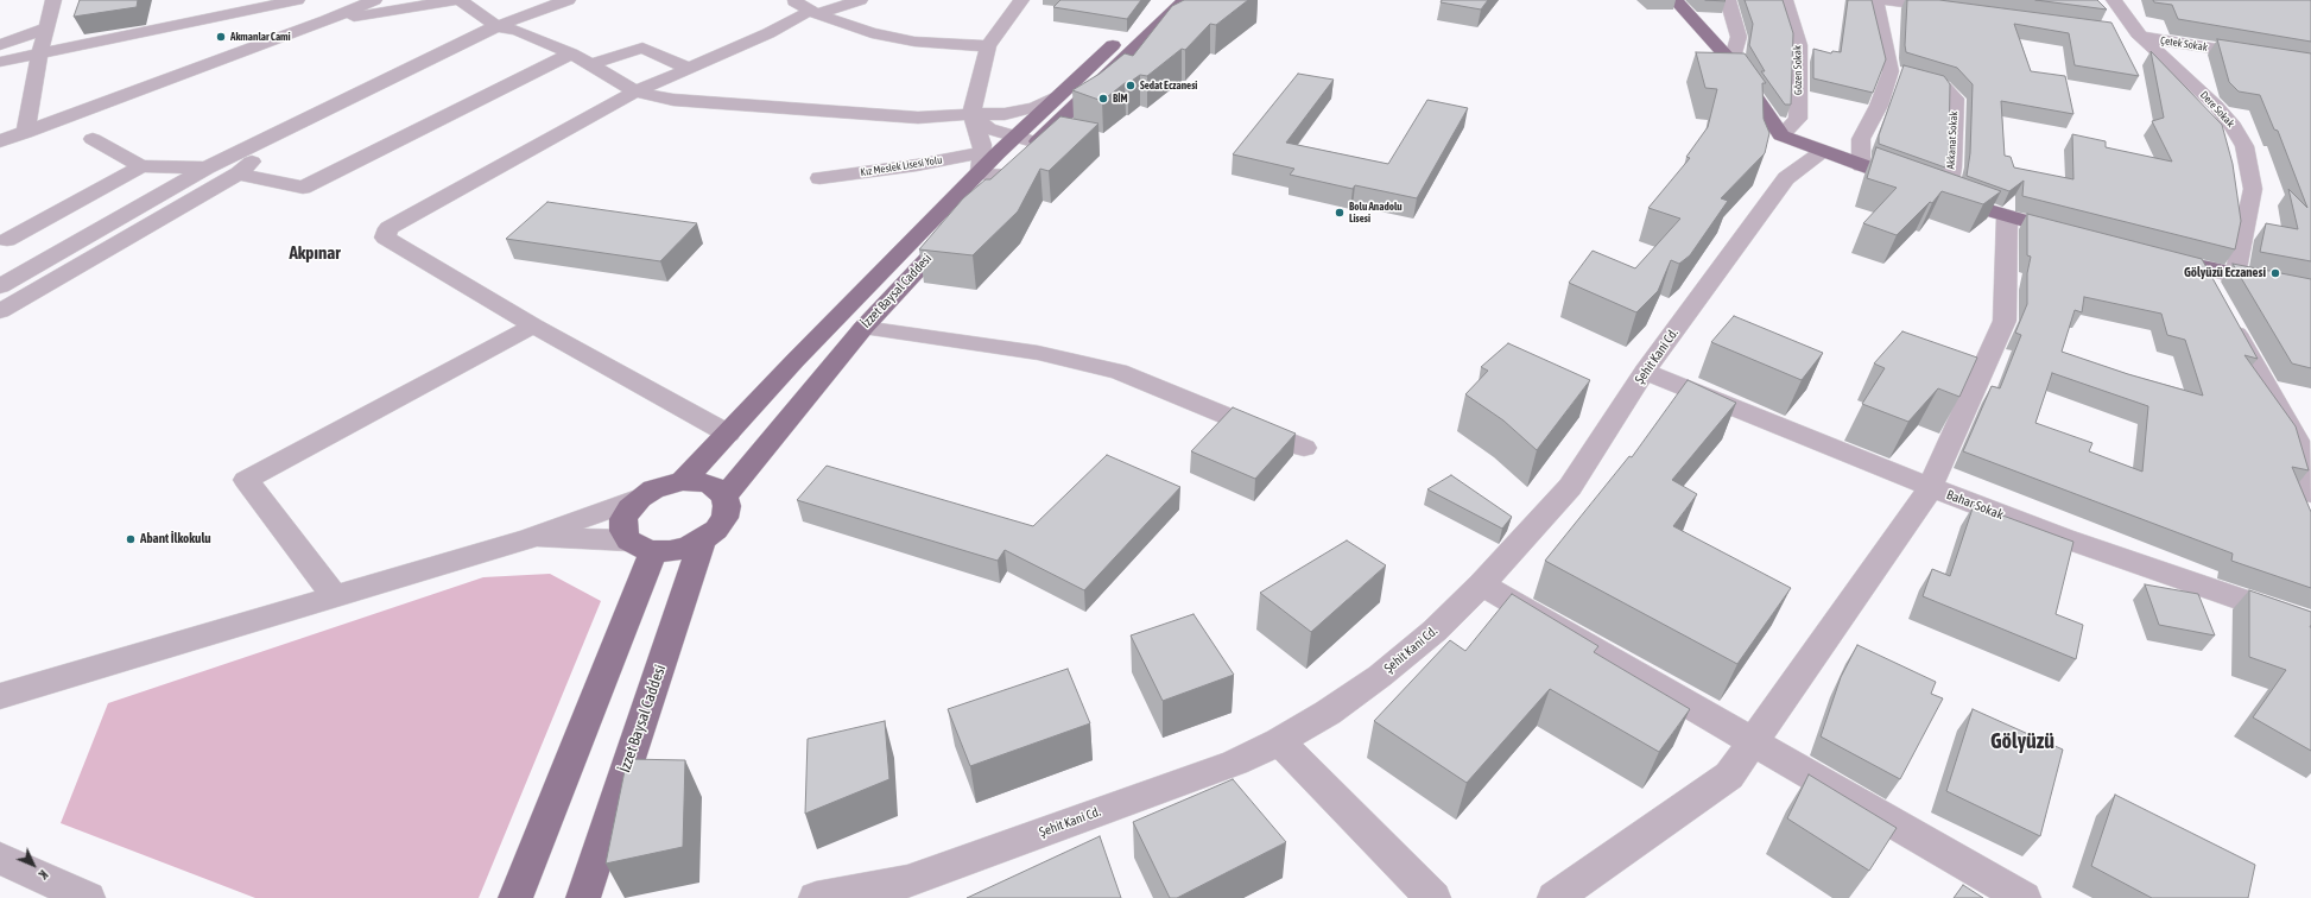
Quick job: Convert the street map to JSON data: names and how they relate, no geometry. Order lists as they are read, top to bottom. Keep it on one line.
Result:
{"streets":{"main road":["İzzet Baysal Caddesi"],"street":["Çetek Sokak","Gözen Sokak","Dere Sokak","Akkanat Sokak","Kız Meslek Lisesi Yolu","Şehit Kani Cd.","Bahar Sokak"]},"crossings":[["Çetek Sokak","Dere Sokak"],["Kız Meslek Lisesi Yolu","İzzet Baysal Caddesi"],["Şehit Kani Cd.","Bahar Sokak"]],"districts":["Akpınar","Gölyüzü"],"places":["Akmanlar Cami","Sedat Eczanesi","BİM","Bolu Anadolu Lisesi","Gölyüzü Eczanesi","Abant İlkokulu"],"north":"bottom right"}
